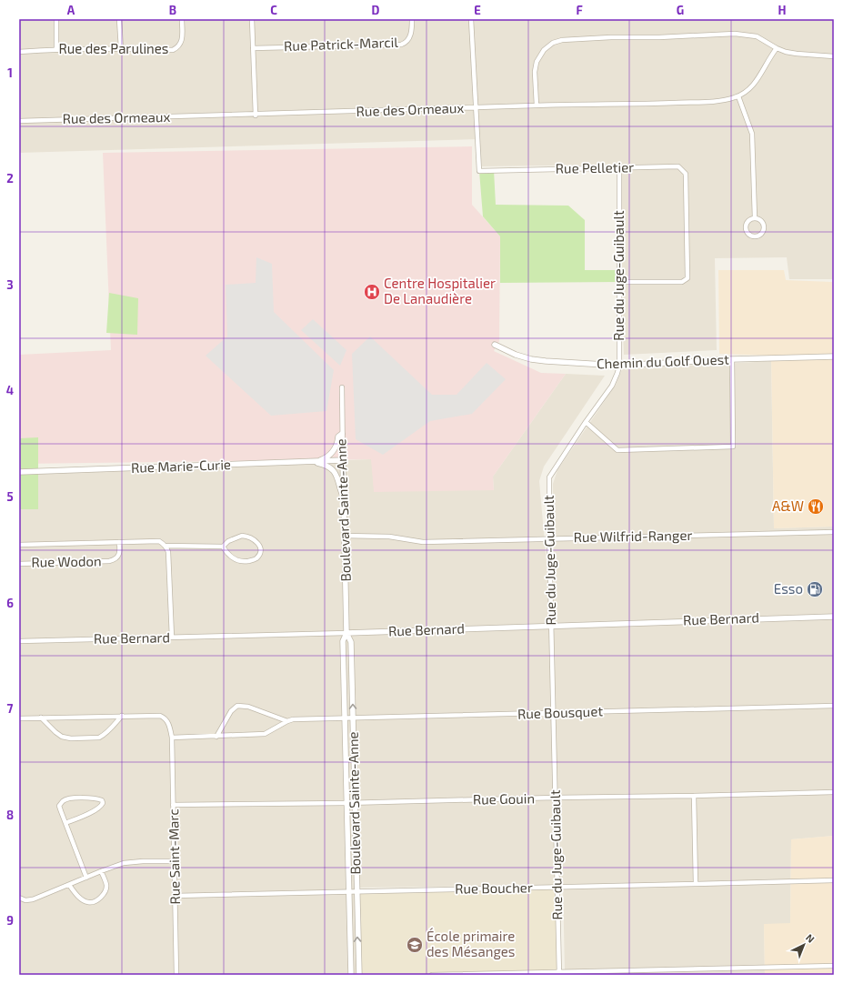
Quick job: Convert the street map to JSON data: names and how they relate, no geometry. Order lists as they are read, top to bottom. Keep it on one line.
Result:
{"streets":{"street":["Rue Patrick-Marcil","Rue des Parulines","Rue des Ormeaux","Rue Pelletier","Rue du Juge-Guibault","Chemin du Golf Ouest","Rue Marie-Curie","Boulevard Sainte-Anne","Rue Wilfrid-Ranger","Rue Wodon","Rue Bernard","Rue Bousquet","Rue Gouin","Rue Saint-Marc","Rue Boucher"]},"crossings":[["Rue des Ormeaux","Rue Pelletier"],["Rue Pelletier","Rue du Juge-Guibault"],["Rue du Juge-Guibault","Chemin du Golf Ouest"],["Rue du Juge-Guibault","Rue Wilfrid-Ranger"],["Rue du Juge-Guibault","Rue Bernard"],["Rue du Juge-Guibault","Rue Bousquet"],["Rue du Juge-Guibault","Rue Gouin"],["Rue du Juge-Guibault","Rue Boucher"],["Rue Marie-Curie","Boulevard Sainte-Anne"],["Boulevard Sainte-Anne","Rue Wilfrid-Ranger"],["Boulevard Sainte-Anne","Rue Bernard"],["Boulevard Sainte-Anne","Rue Bousquet"],["Boulevard Sainte-Anne","Rue Gouin"],["Boulevard Sainte-Anne","Rue Boucher"],["Rue Bousquet","Rue Saint-Marc"],["Rue Gouin","Rue Saint-Marc"],["Rue Saint-Marc","Rue Boucher"]],"places":{"hospital":["Centre Hospitalier De Lanaudière"],"restaurant":["A&W"],"fuel station":["Esso"],"school or university":["École primaire des Mésanges"]},"north":"top right","grid":{"columns":["A","B","C","D","E","F","G","H"],"rows":["1","2","3","4","5","6","7","8","9"]}}
